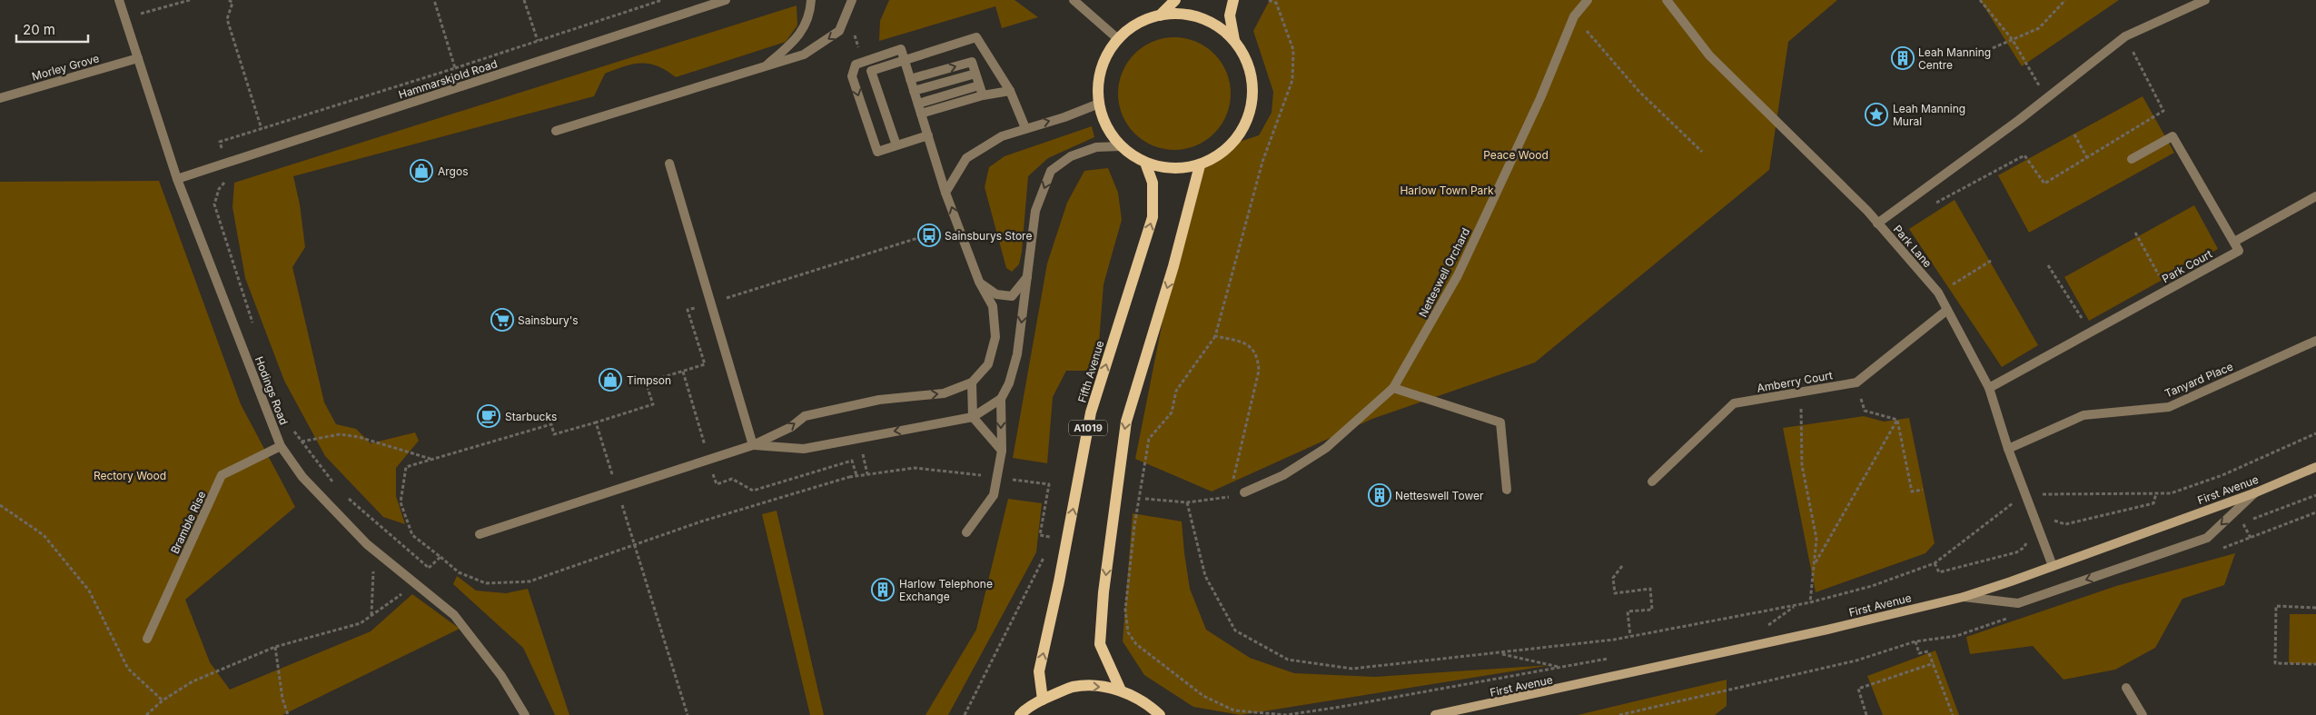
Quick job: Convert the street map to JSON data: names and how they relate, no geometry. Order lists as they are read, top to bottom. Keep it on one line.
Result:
{"streets":{"main road":["Fifth Avenue","A1019"],"street":["Morley Grove","Hammarskjold Road","Park Lane","Park Court","Netteswell Orchard","Tanyard Place","Amberry Court","Hodings Road","First Avenue","Bramble Rise"]},"crossings":[["Morley Grove","Hodings Road"],["Hammarskjold Road","Hodings Road"],["Park Lane","Park Court"],["Park Lane","Tanyard Place"],["Park Lane","Amberry Court"],["Park Lane","First Avenue"],["Fifth Avenue","A1019"],["Hodings Road","Bramble Rise"]],"parks":["Peace Wood","Harlow Town Park","Rectory Wood"],"places":{"building":["Leah Manning Centre","Netteswell Tower","Harlow Telephone Exchange"],"place":["Leah Manning Mural"],"shop":["Argos","Timpson"],"bus stop":["Sainsburys Store"],"supermarket":["Sainsbury's"],"cafe":["Starbucks"]},"scale_bar":"20 m"}
